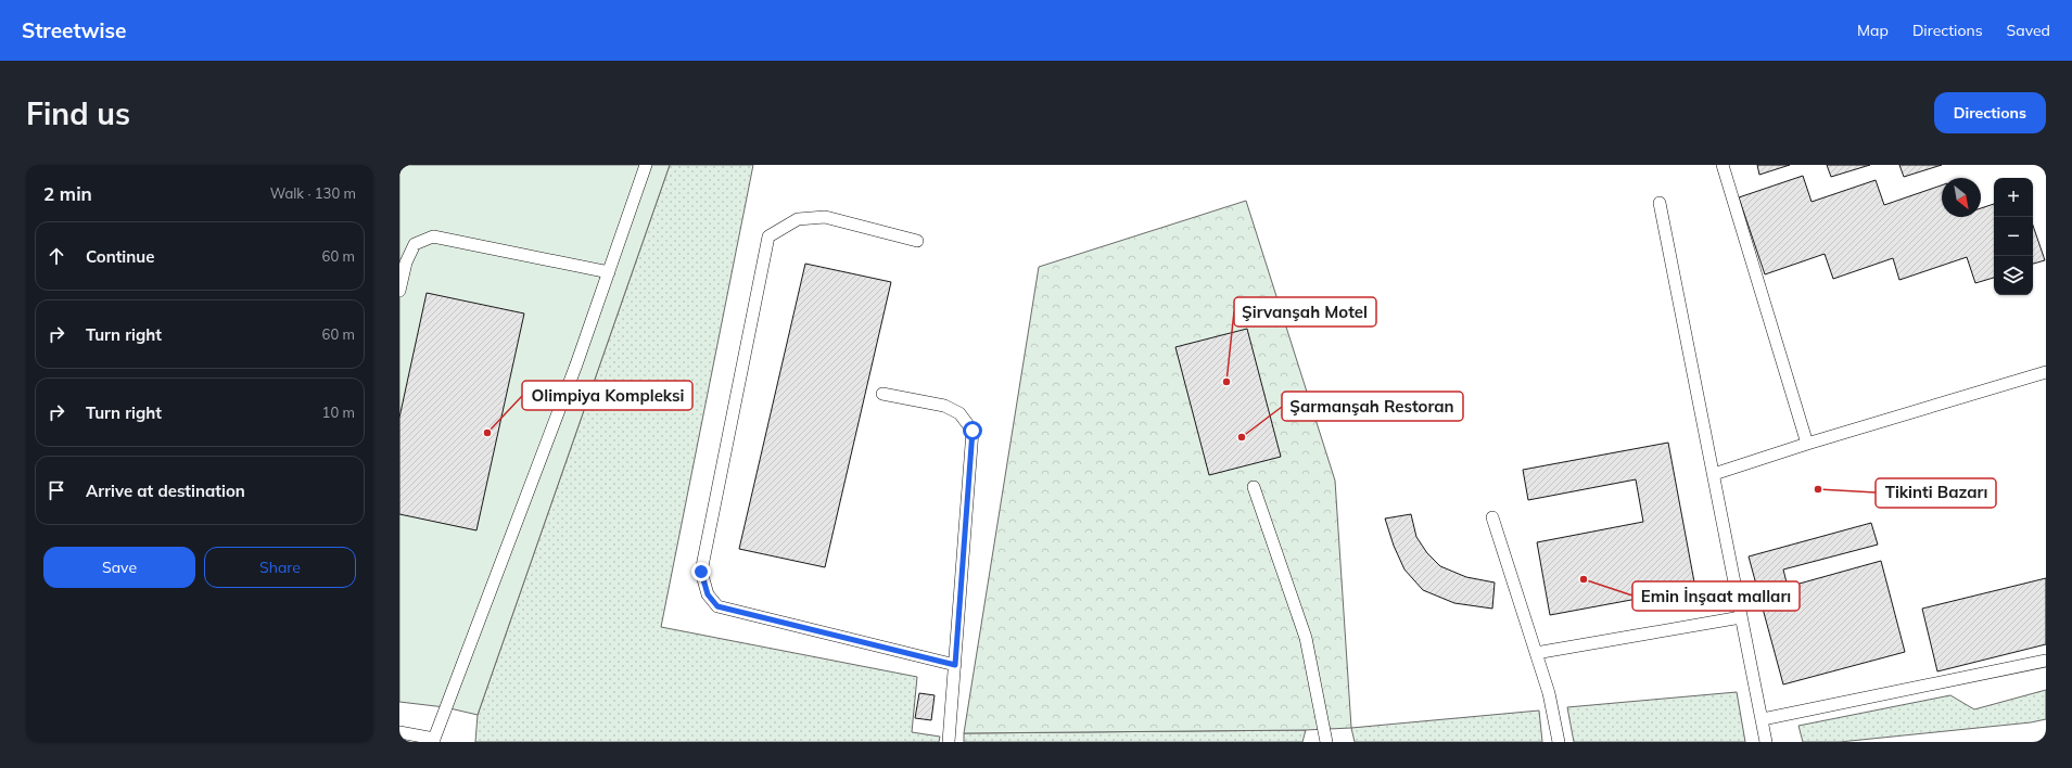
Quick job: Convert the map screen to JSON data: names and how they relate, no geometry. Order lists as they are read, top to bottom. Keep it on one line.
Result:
{"places":["Şirvanşah Motel","Olimpiya Kompleksi","Şarmanşah Restoran","Tikinti Bazarı","Emin İnşaat malları"],"north":"bottom right","page":{"header":"Streetwise","nav":["Map","Directions","Saved"],"buttons":["Directions",["Save","Share"]],"title":"Find us","heading":["2 min","Walk · 130 m"],"map_buttons":["+","−"],"list":[["Continue","60 m"],["Turn right","60 m"],["Turn right","10 m"],"Arrive at destination"]}}
